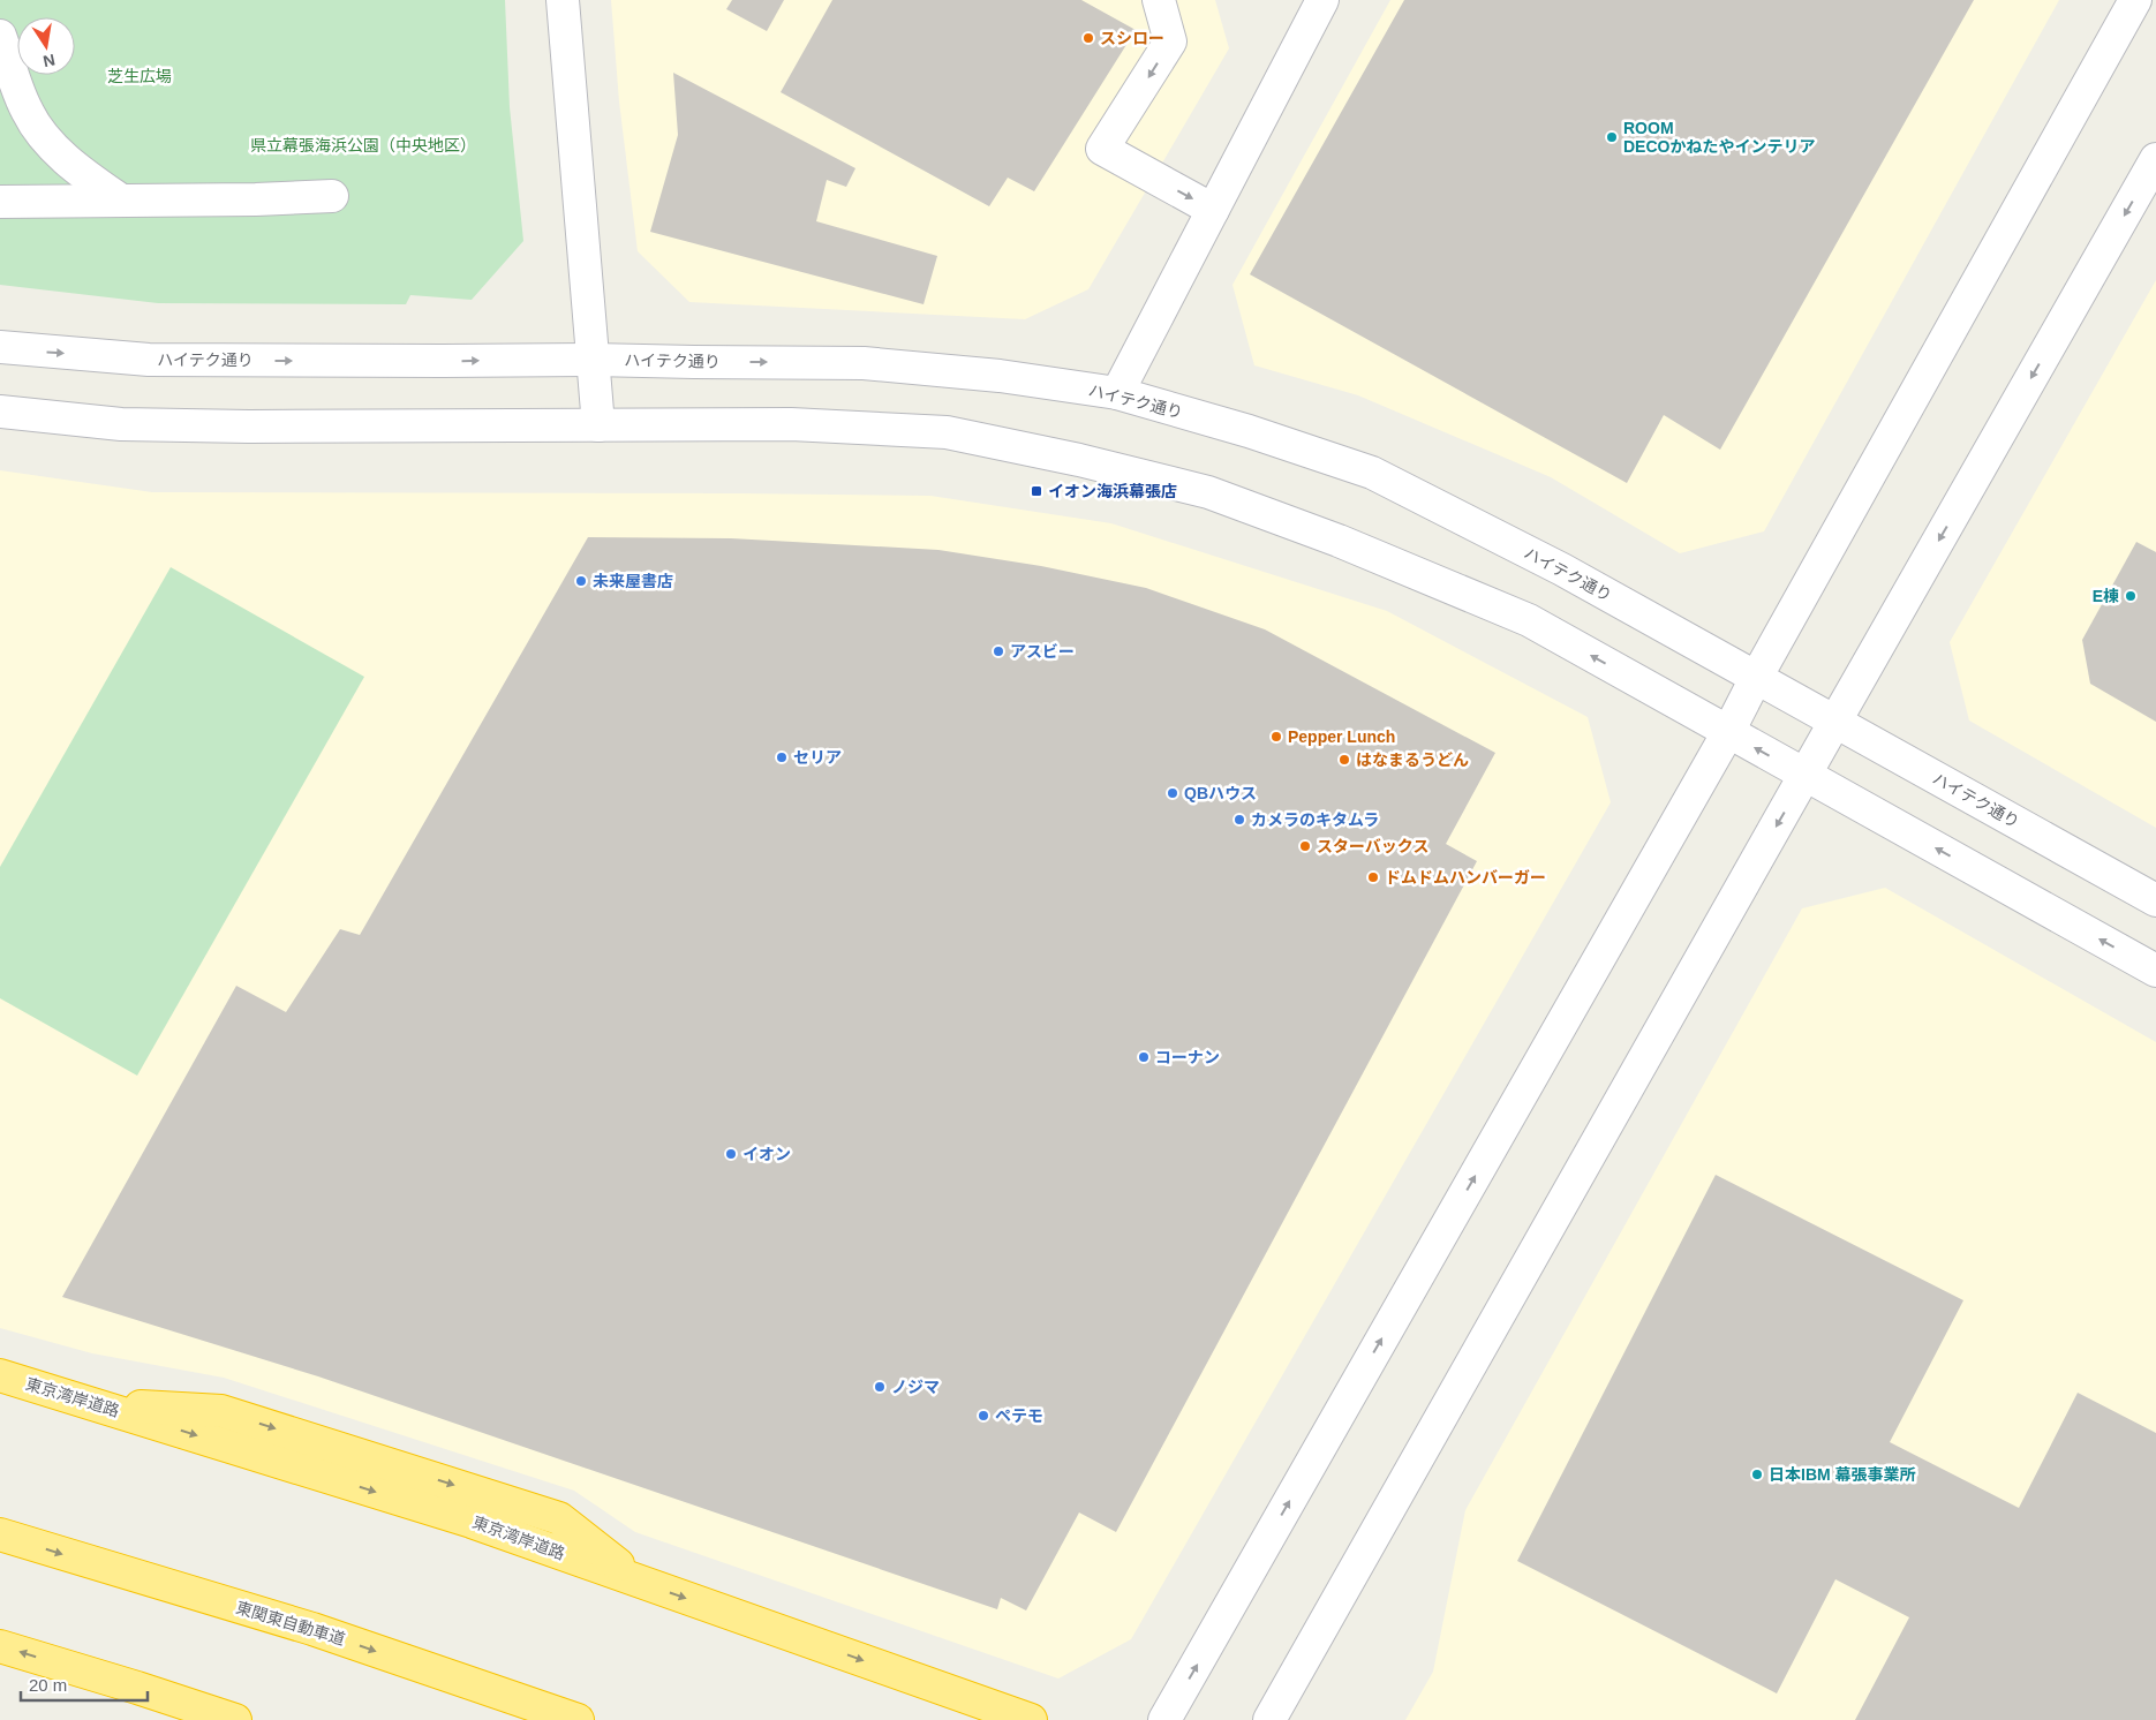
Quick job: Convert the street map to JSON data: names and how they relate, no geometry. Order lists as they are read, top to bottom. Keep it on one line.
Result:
{"streets":{"highway":["東京湾岸道路","東関東自動車道"],"street":["ハイテク通り"]},"one_way":["東京湾岸道路"],"parks":["芝生広場","県立幕張海浜公園（中央地区）"],"places":{"other":["スシロー","ROOM DECOかねたやインテリア","未来屋書店","E棟","アスビー","Pepper Lunch","セリア","はなまるうどん","QBハウス","カメラのキタムラ","スターバックス","ドムドムハンバーガー","コーナン","イオン","ノジマ","ペテモ","日本IBM 幕張事業所"],"transit":["イオン海浜幕張店"]},"scale_bar":"20 m","north":"bottom"}
